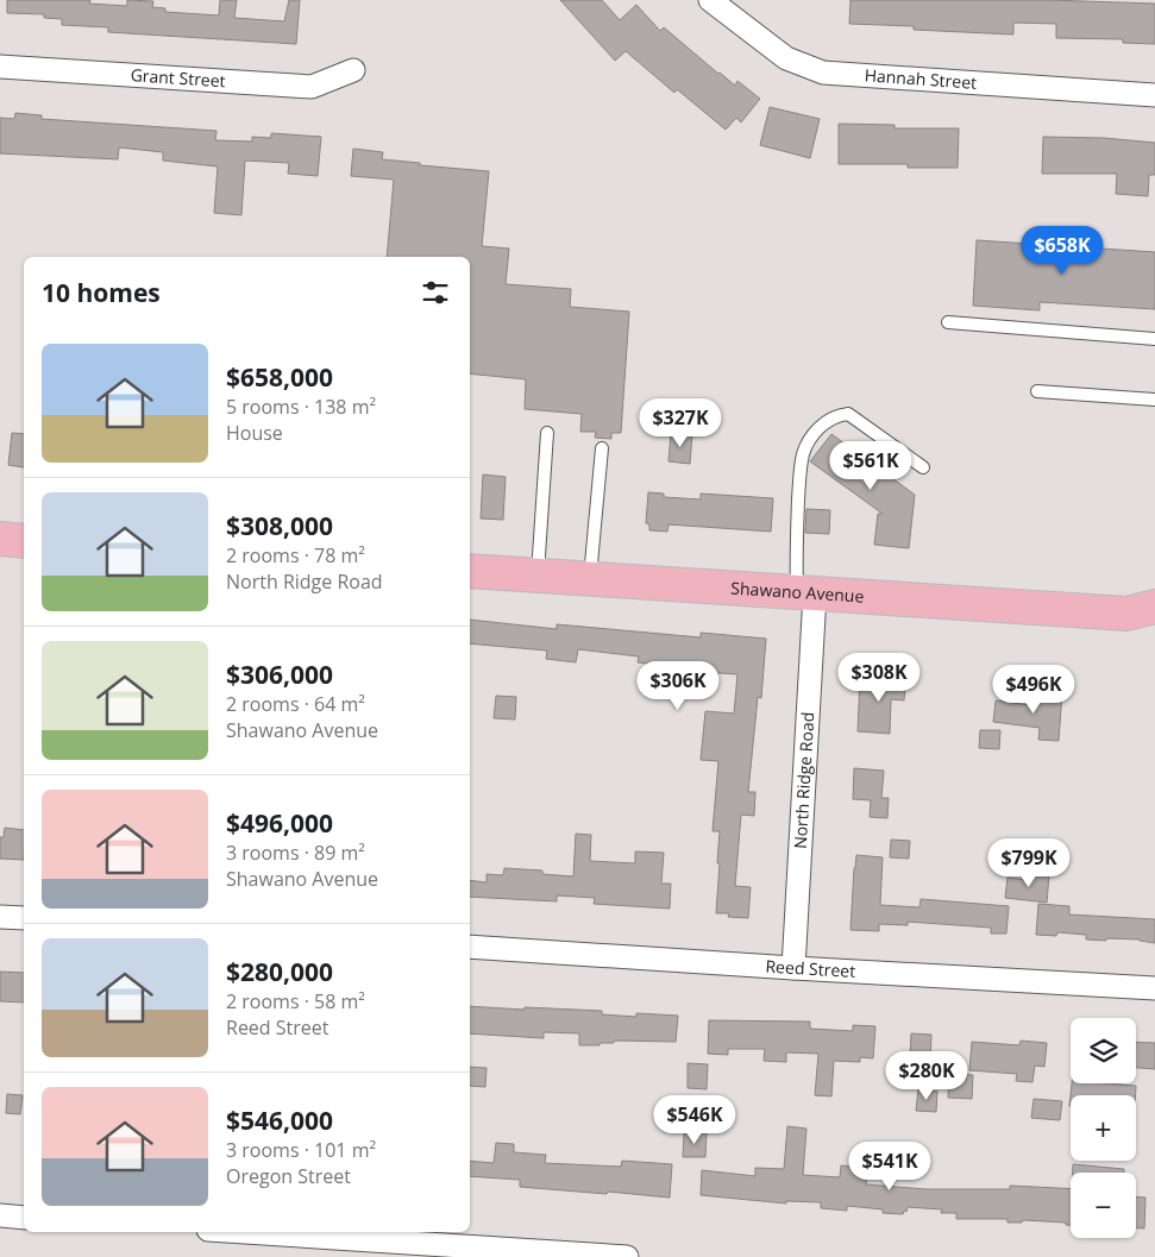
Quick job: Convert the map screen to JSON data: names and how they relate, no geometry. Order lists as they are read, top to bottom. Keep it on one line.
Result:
{"streets":{"main road":["Shawano Avenue"],"street":["Grant Street","Hannah Street","North Ridge Road","Reed Street"]},"crossings":[["Shawano Avenue","North Ridge Road"],["North Ridge Road","Reed Street"]],"page":{"price":["$658K","$327K","$561K","$308K","$306K","$496K","$799K","$280K","$546K","$541K"],"heading":"10 homes","list":[{"name":"$658,000","note":"5 rooms · 138 m² · House"},{"name":"$308,000","note":"2 rooms · 78 m² · North Ridge Road"},{"name":"$306,000","note":"2 rooms · 64 m² · Shawano Avenue"},{"name":"$496,000","note":"3 rooms · 89 m² · Shawano Avenue"},{"name":"$280,000","note":"2 rooms · 58 m² · Reed Street"},{"name":"$546,000","note":"3 rooms · 101 m² · Oregon Street"}],"map_buttons":["+","−"]}}
